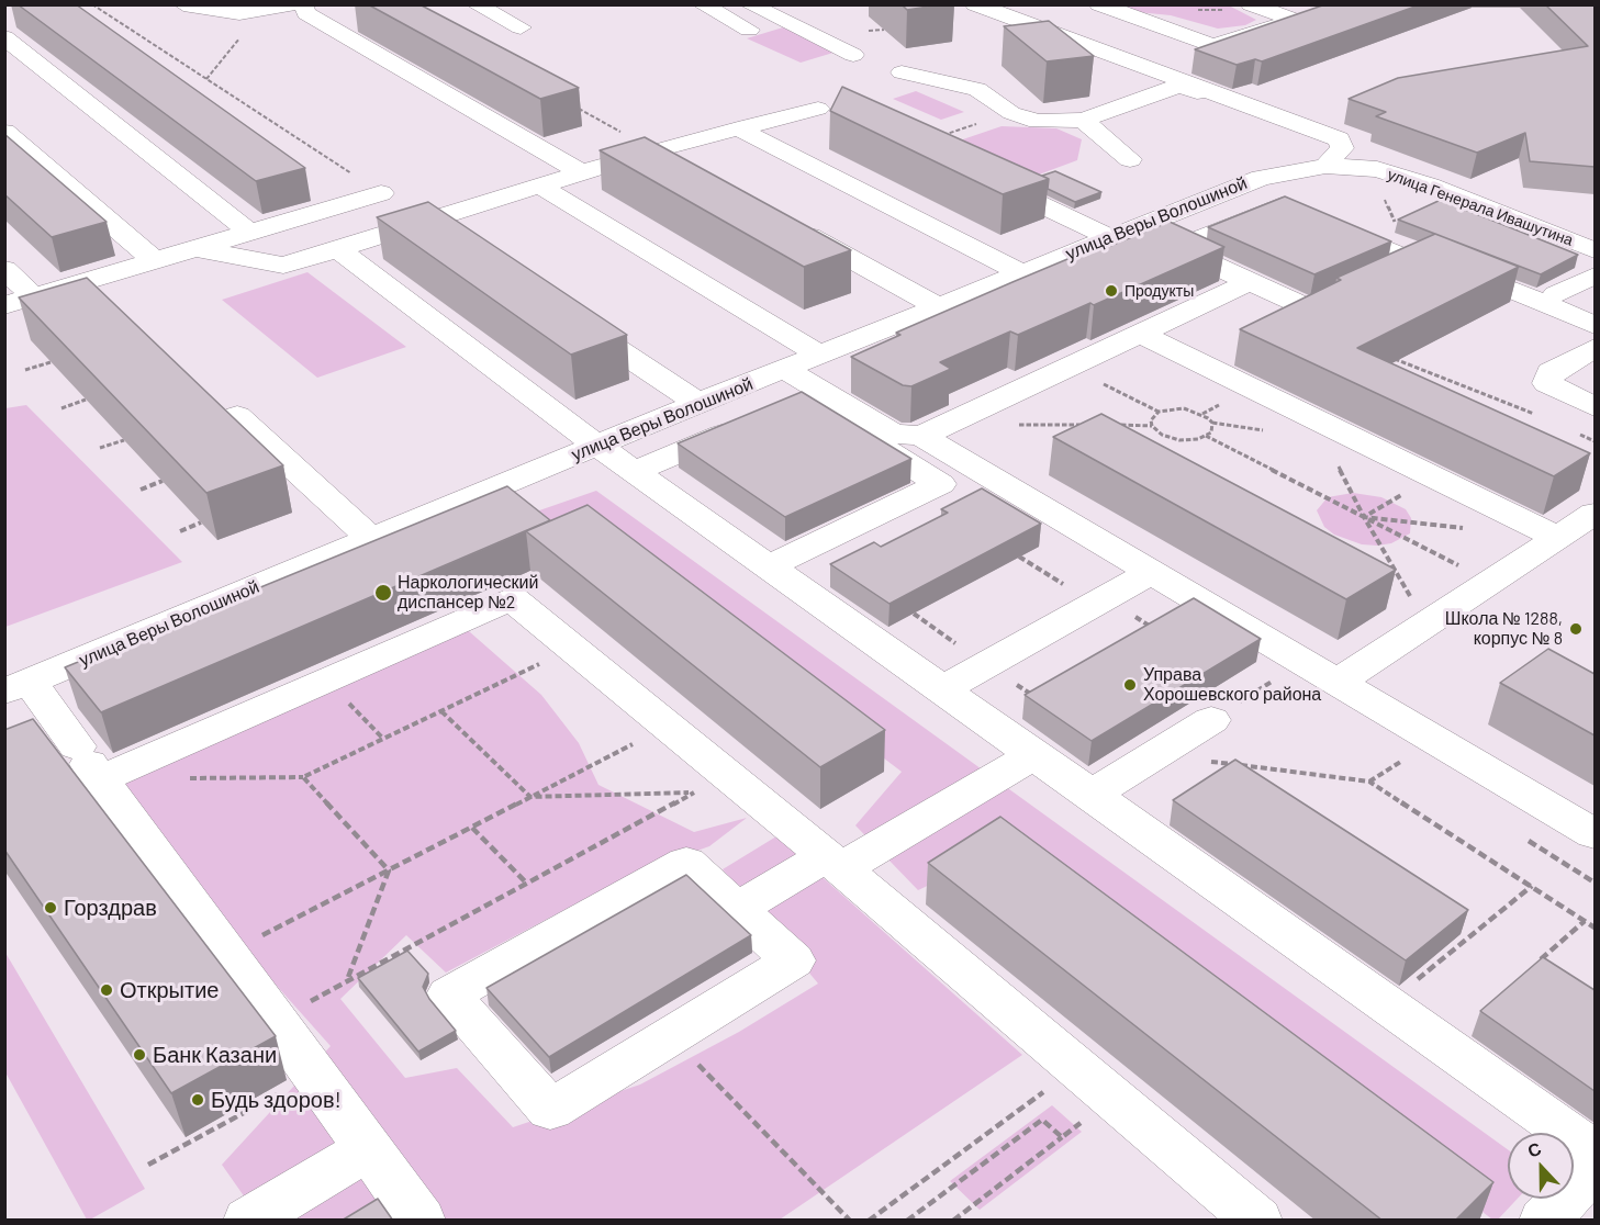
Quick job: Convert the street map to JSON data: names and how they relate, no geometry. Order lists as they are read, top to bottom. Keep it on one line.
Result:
{"streets":{"street":["улица Генерала Ивашутина","улица Веры Волошиной"]},"crossings":[["улица Генерала Ивашутина","улица Веры Волошиной"]],"places":["Продукты","Наркологический диспансер №2","Школа № 1288, корпус № 8","Управа Хорошевского района","Горздрав","Открытие","Банк Казани","Будь здоров!"],"north":"top"}
